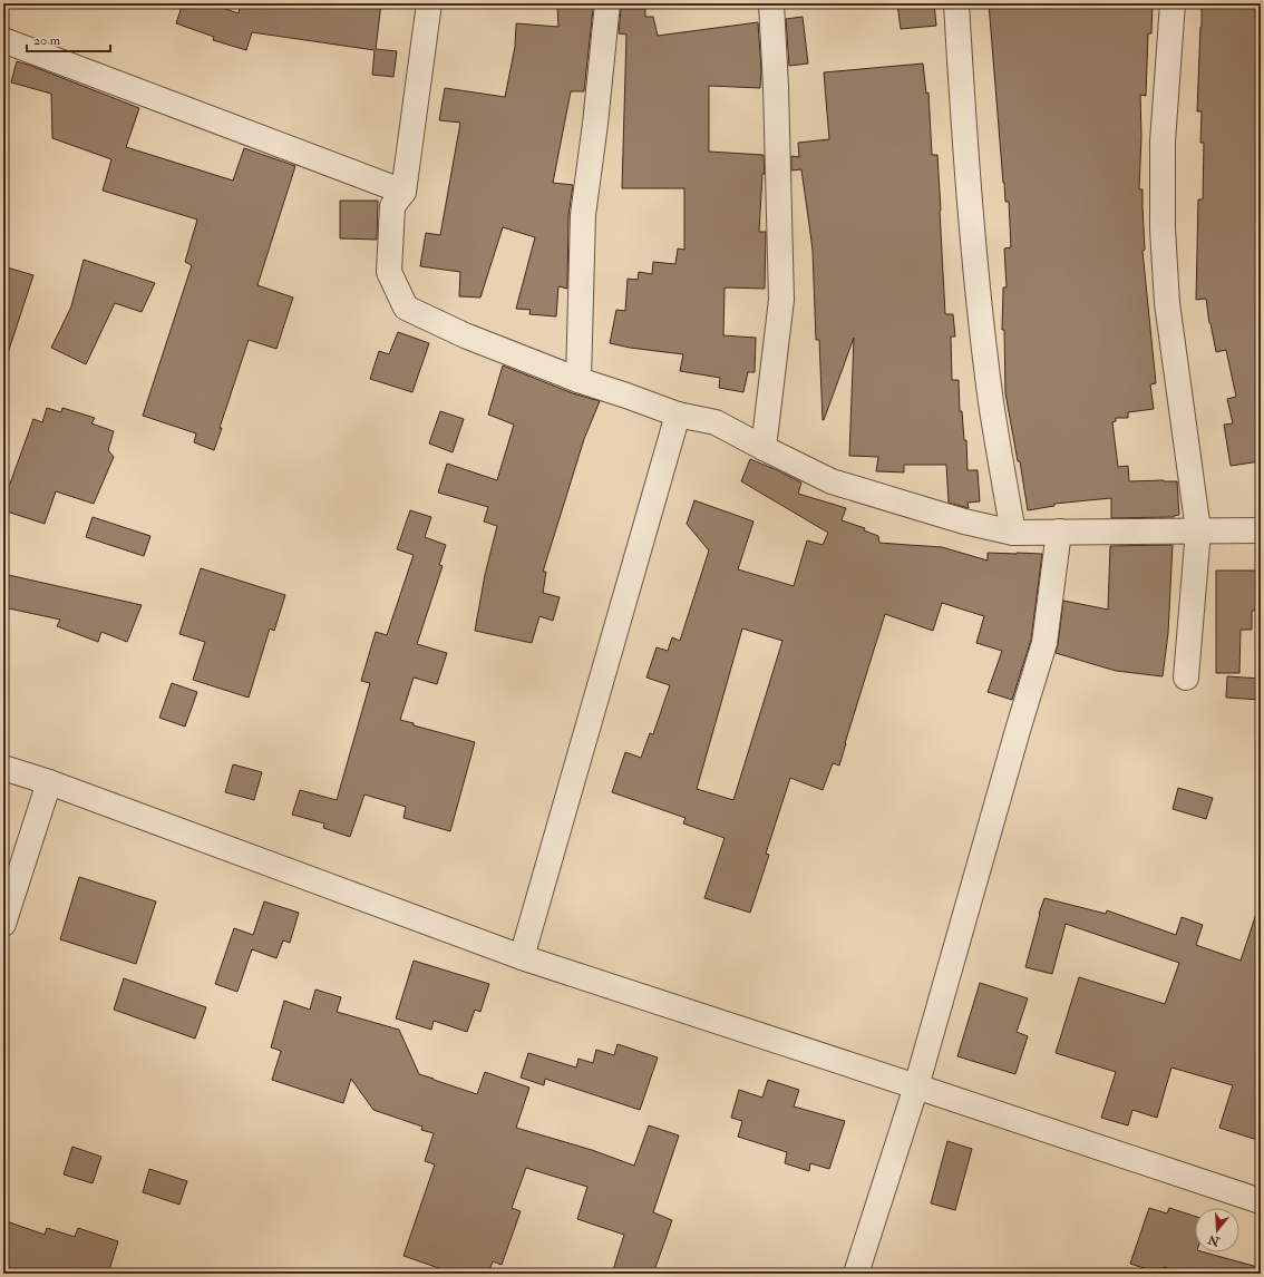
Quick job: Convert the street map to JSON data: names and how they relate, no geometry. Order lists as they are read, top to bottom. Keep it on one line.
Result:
{"scale_bar":"20 m","north":"bottom"}
